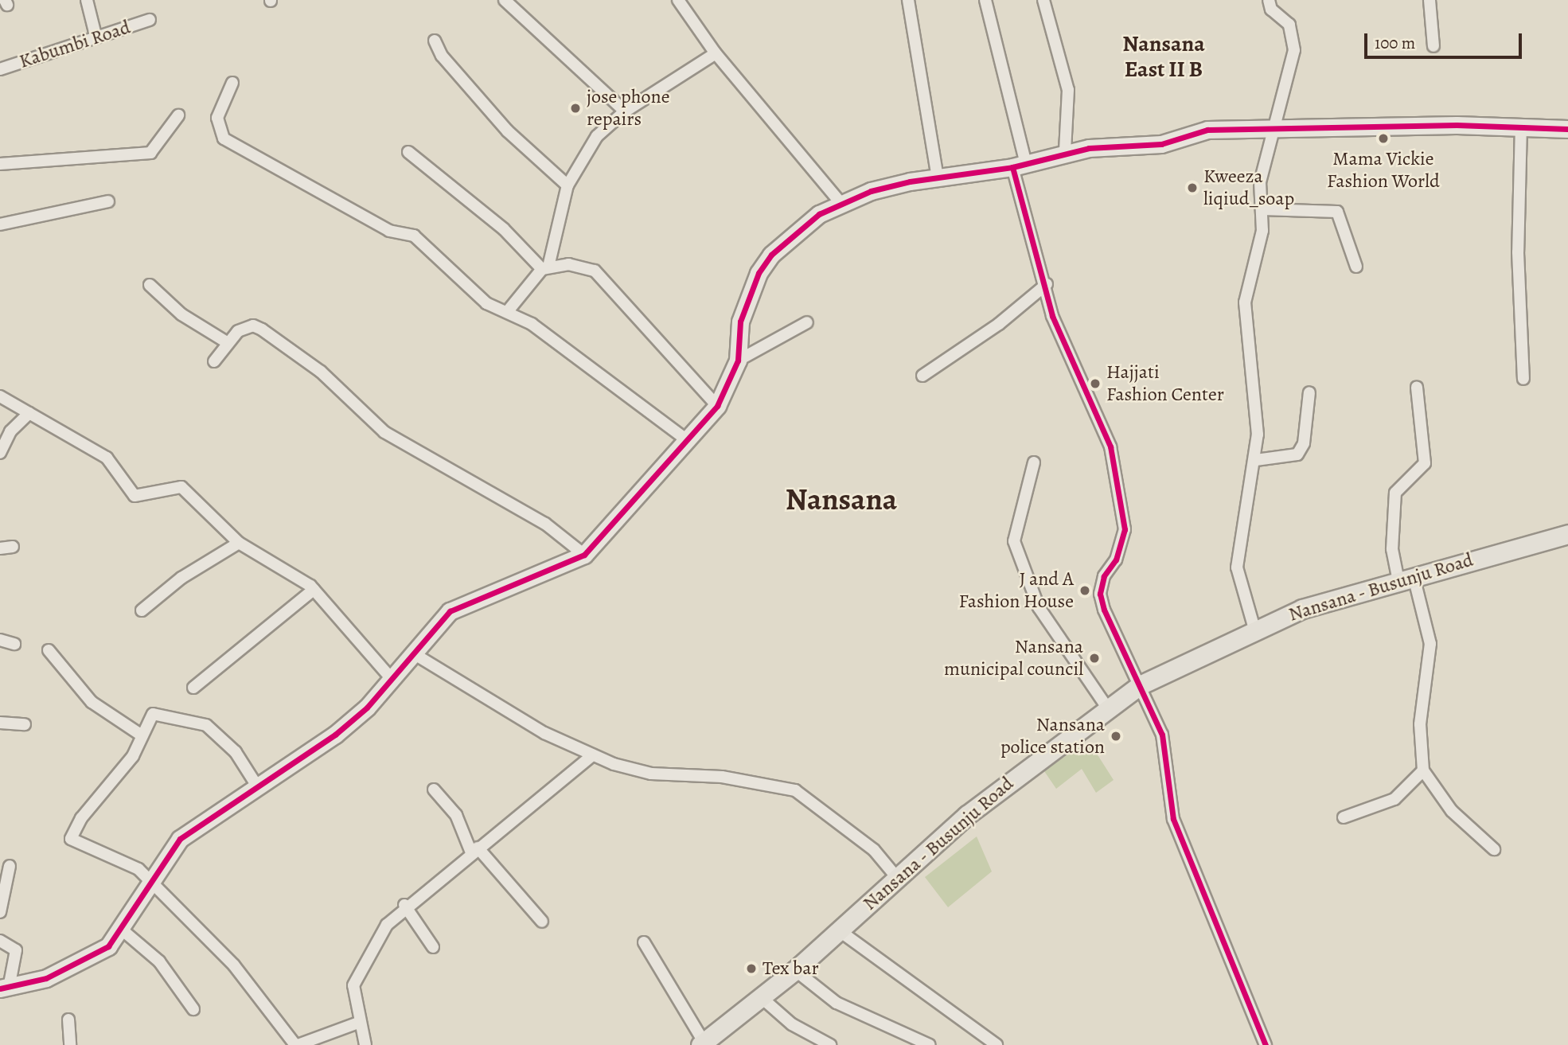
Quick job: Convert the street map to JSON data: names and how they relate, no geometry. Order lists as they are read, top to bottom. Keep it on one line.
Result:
{"streets":{"main road":["Nansana - Busunju Road"],"street":["Kabumbi Road"]},"districts":["Nansana East II B","Nansana"],"places":["jose phone repairs","Mama Vickie Fashion World","Kweeza liqiud_soap","Hajjati Fashion Center","J and A Fashion House","Nansana municipal council","Nansana police station","Tex bar"],"scale_bar":"100 m"}
